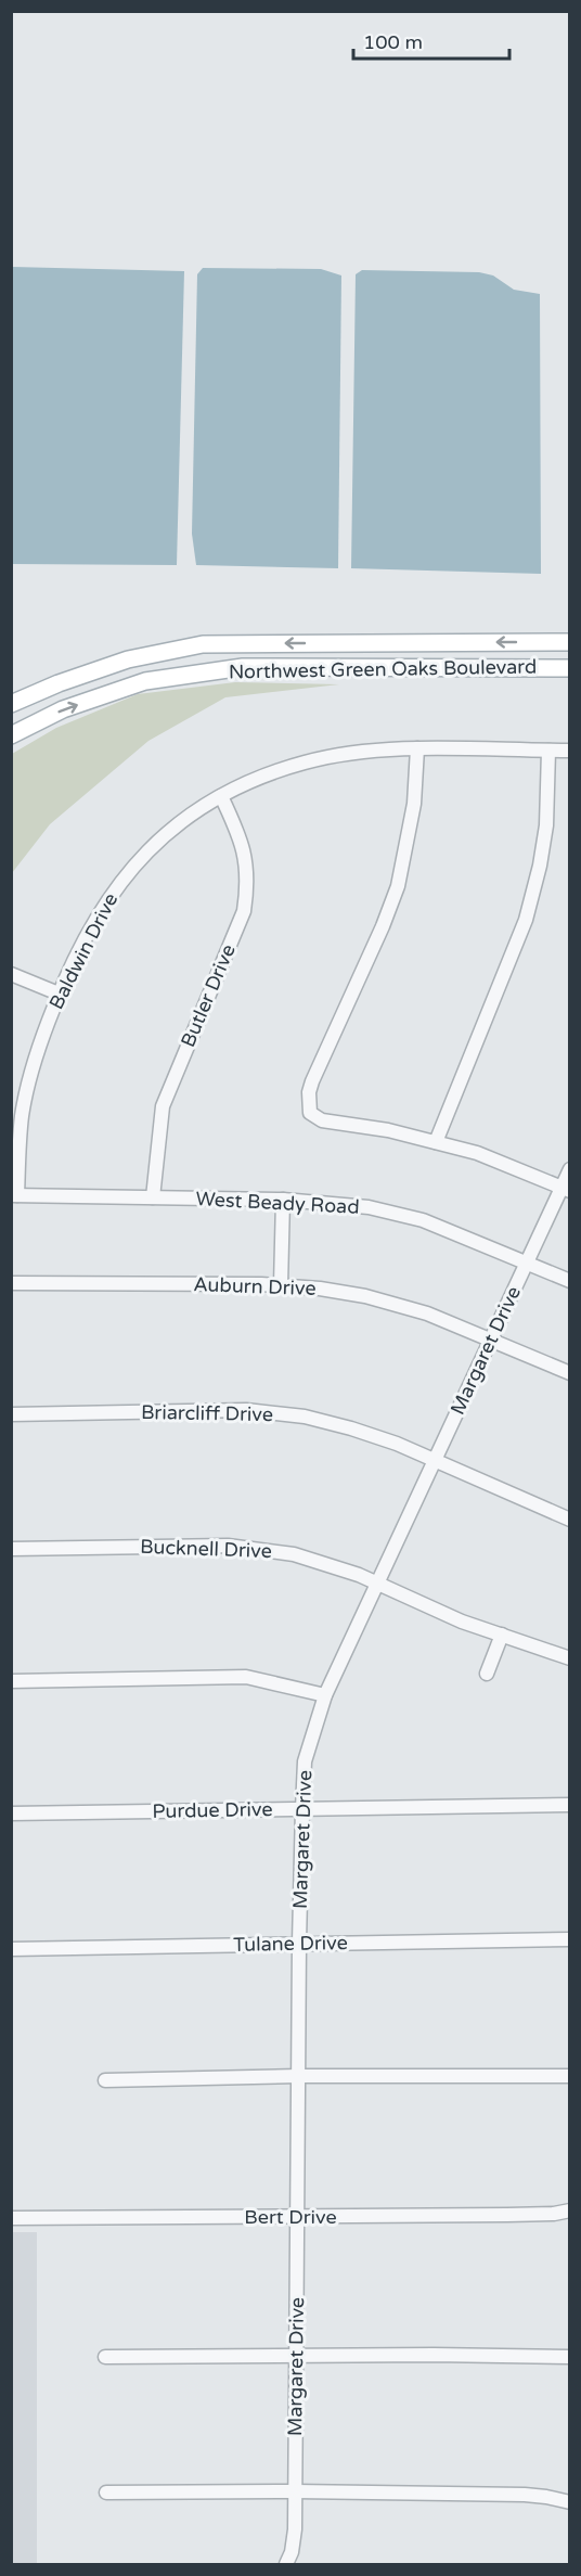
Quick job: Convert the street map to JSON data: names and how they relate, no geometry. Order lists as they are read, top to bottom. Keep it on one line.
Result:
{"streets":{"main road":["Northwest Green Oaks Boulevard"],"street":["Baldwin Drive","Butler Drive","West Beady Road","Auburn Drive","Margaret Drive","Briarcliff Drive","Bucknell Drive","Purdue Drive","Tulane Drive","Bert Drive"]},"crossings":[["Baldwin Drive","Butler Drive"],["Baldwin Drive","West Beady Road"],["Butler Drive","West Beady Road"],["West Beady Road","Margaret Drive"],["Auburn Drive","Margaret Drive"],["Margaret Drive","Briarcliff Drive"],["Margaret Drive","Bucknell Drive"],["Margaret Drive","Purdue Drive"],["Margaret Drive","Tulane Drive"],["Margaret Drive","Bert Drive"]],"scale_bar":"100 m"}
